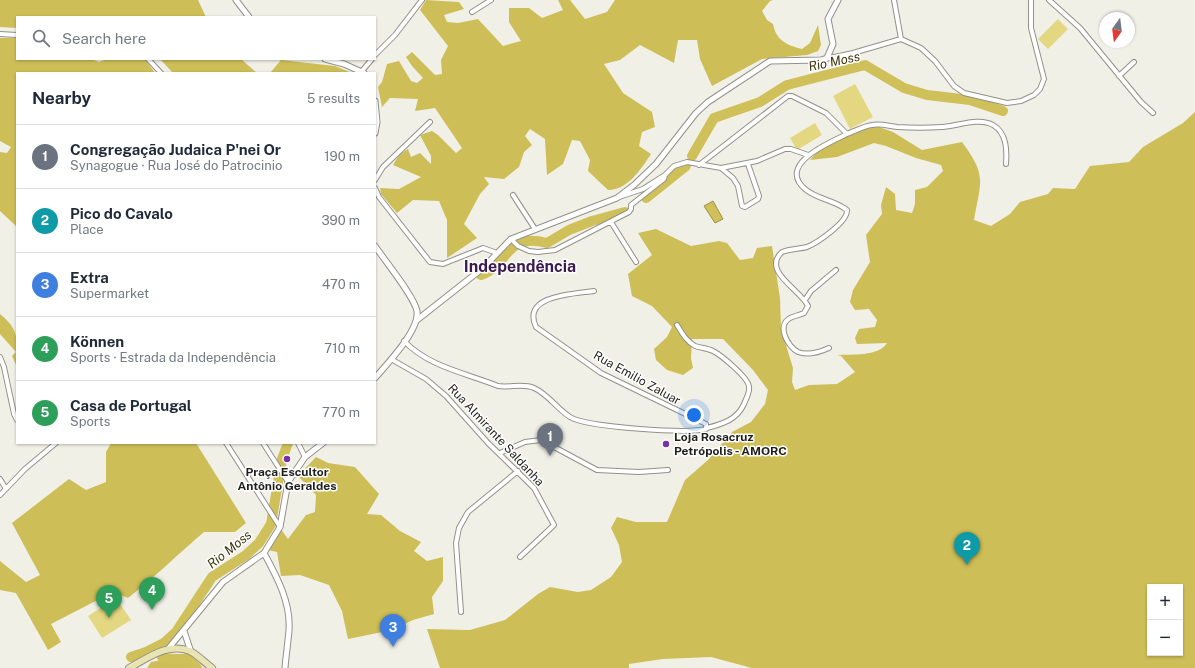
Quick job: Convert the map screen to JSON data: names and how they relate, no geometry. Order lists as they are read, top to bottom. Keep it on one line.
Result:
{"streets":{"street":["Rua Emilio Zaluar","Rua Almirante Saldanha"]},"districts":["Independência"],"water":["Rio Moss"],"places":["Loja Rosacruz Petrópolis - AMORC","Praça Escultor Antônio Geraldes"],"north":"bottom","page":{"search":"Search here","heading":["Nearby","5 results"],"list":[{"mark":"1","name":"Congregação Judaica P'nei Or","note":"Synagogue · Rua José do Patrocinio","value":"190 m"},{"mark":"2","name":"Pico do Cavalo","note":"Place","value":"390 m"},{"mark":"3","name":"Extra","note":"Supermarket","value":"470 m"},{"mark":"4","name":"Können","note":"Sports · Estrada da Independência","value":"710 m"},{"mark":"5","name":"Casa de Portugal","note":"Sports","value":"770 m"}],"pins":["1","2","4","5","3"],"map_buttons":["+","−"]}}
